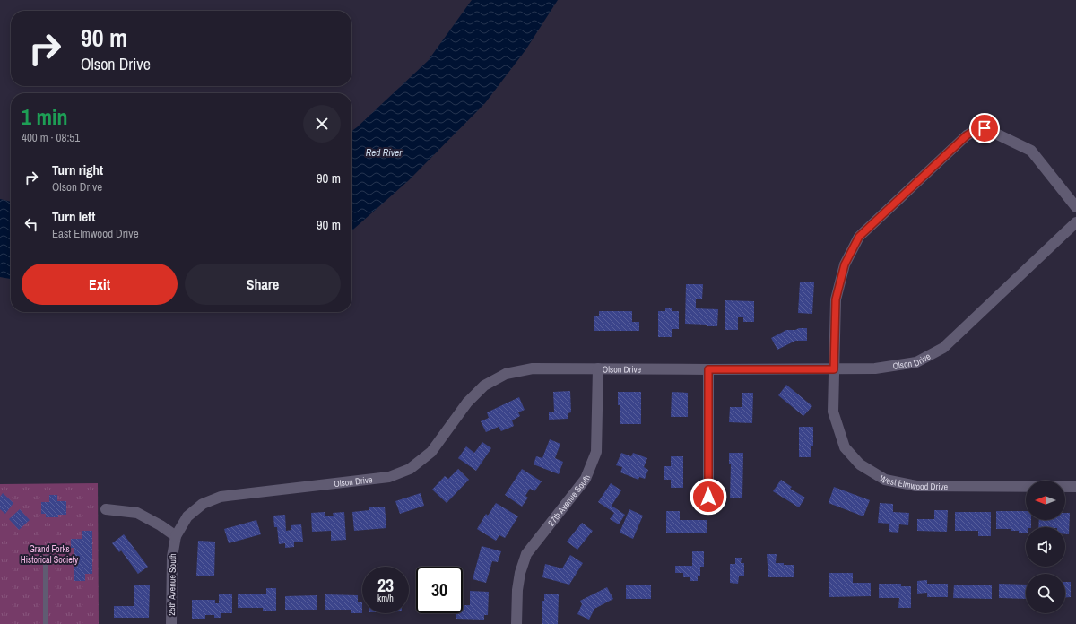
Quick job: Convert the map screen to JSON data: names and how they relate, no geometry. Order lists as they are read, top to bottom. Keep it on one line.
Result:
{"streets":{"street":["Olson Drive","West Elmwood Drive","27th Avenue South","25th Avenue South"]},"crossings":[["Olson Drive","West Elmwood Drive"],["Olson Drive","27th Avenue South"],["Olson Drive","25th Avenue South"]],"water":["Red River"],"parks":["Grand Forks Historical Society"],"north":"left","page":{"turn":["90 m","Olson Drive"],"heading":["1 min","400 m · 08:51"],"list":[{"name":"Turn right","note":"Olson Drive","value":"90 m"},{"name":"Turn left","note":"East Elmwood Drive","value":"90 m"}],"buttons":["Exit","Share"],"speed":"23 km/h","limit":"30"}}
